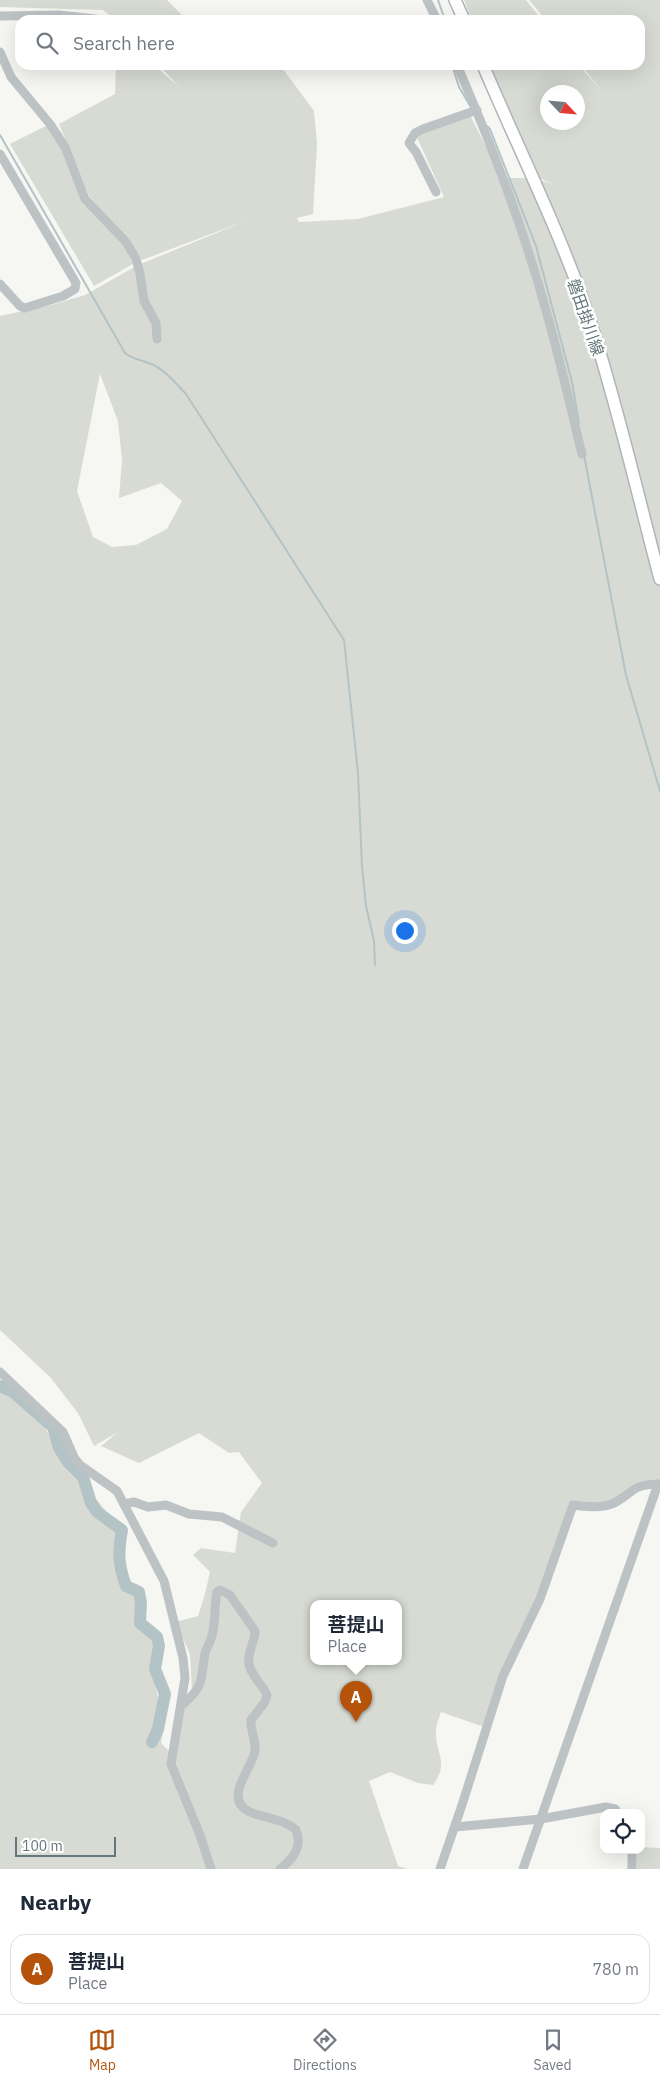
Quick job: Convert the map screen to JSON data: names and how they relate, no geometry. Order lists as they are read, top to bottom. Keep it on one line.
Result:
{"streets":{"main road":["磐田掛川線"]},"scale_bar":"100 m","north":"bottom right","page":{"search":"Search here","popup":["菩提山","Place"],"pins":"A","scale":"100 m","heading":"Nearby","list":[{"mark":"A","name":"菩提山","note":"Place","value":"780 m"}],"nav":["Map","Directions","Saved"]}}
